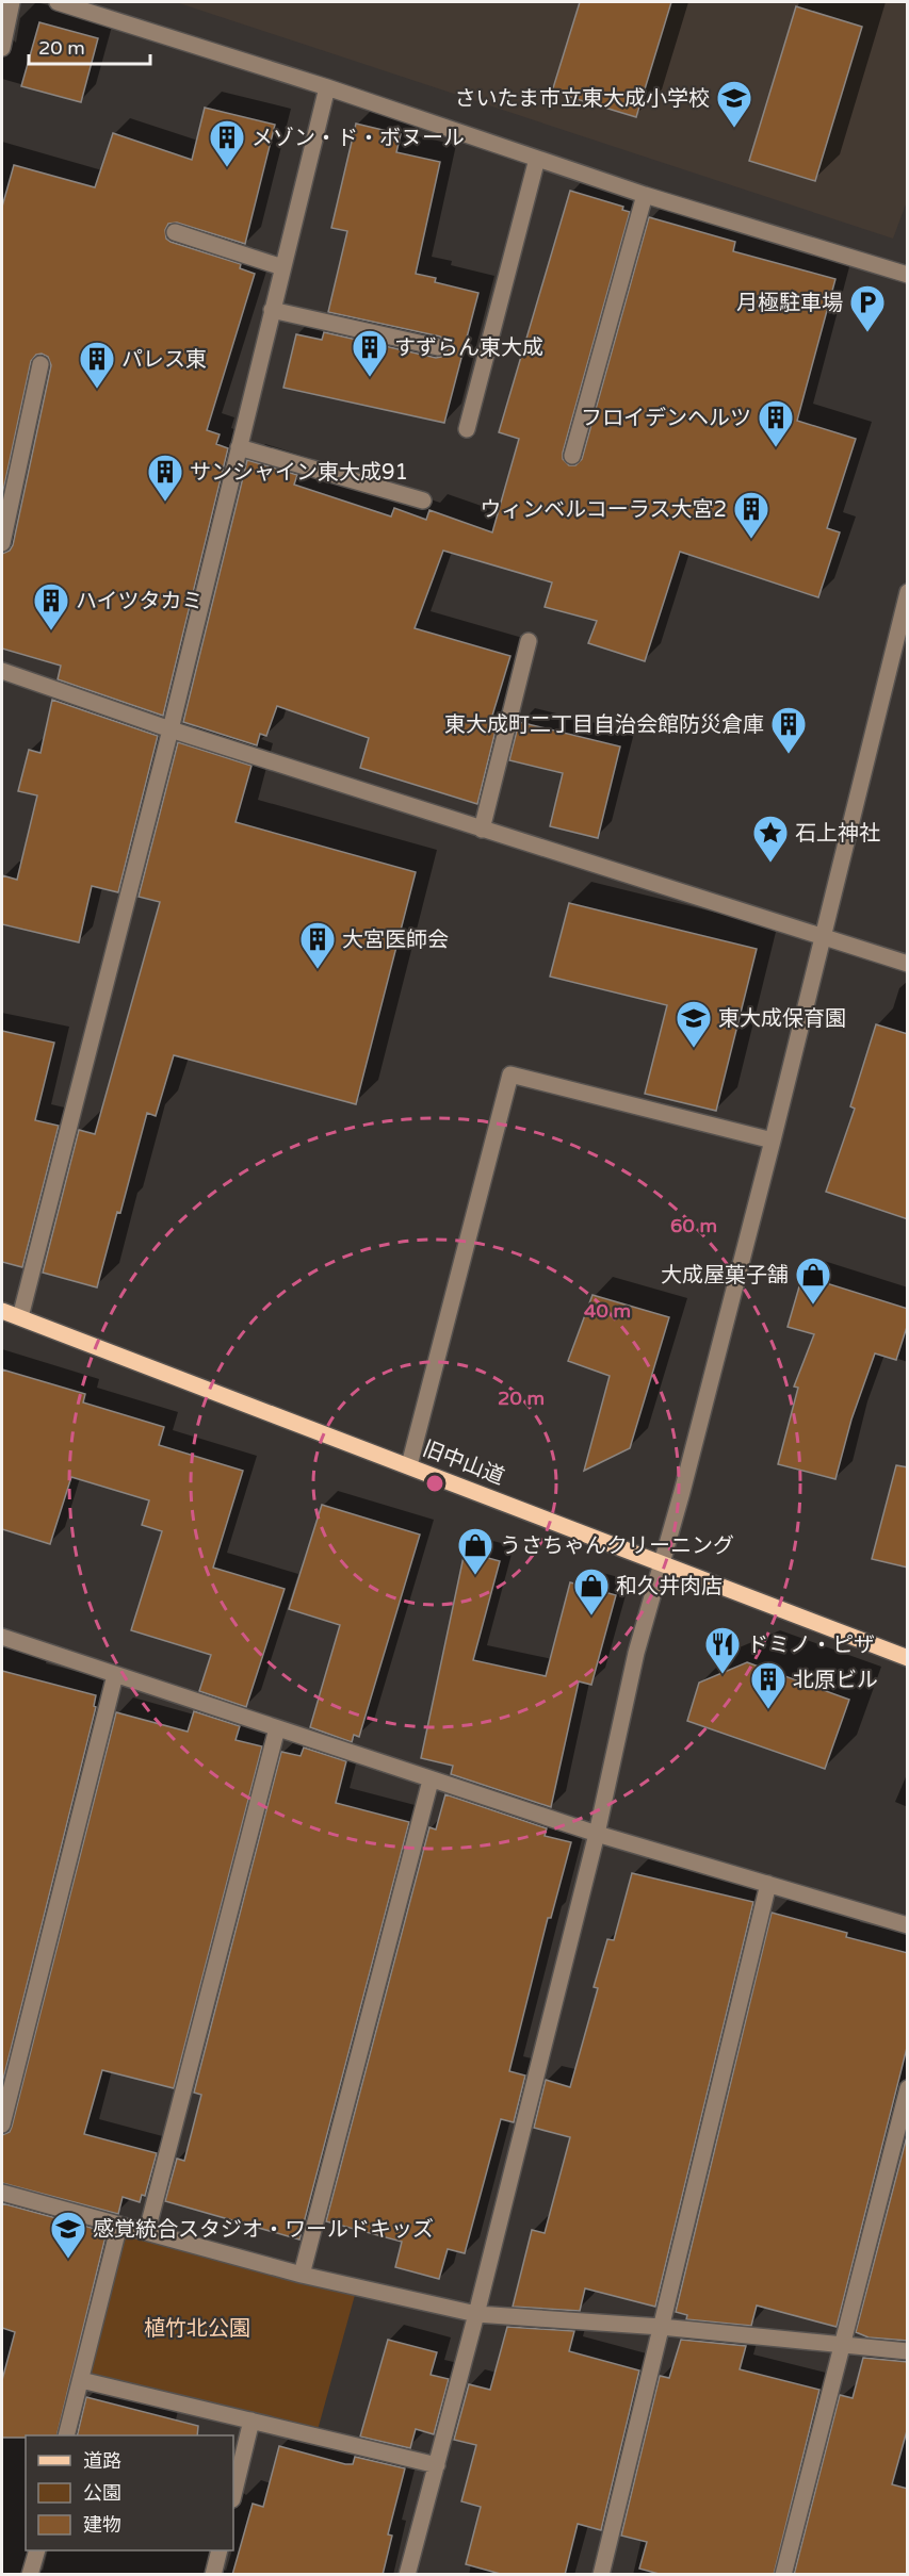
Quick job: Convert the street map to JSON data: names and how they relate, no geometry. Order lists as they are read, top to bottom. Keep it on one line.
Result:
{"streets":{"main road":["旧中山道"]},"parks":["植竹北公園"],"places":{"school or university":["さいたま市立東大成小学校","東大成保育園","感覚統合スタジオ・ワールドキッズ"],"building":["メゾン・ド・ボヌール","すずらん東大成","パレス東","フロイデンヘルツ","サンシャイン東大成91","ウィンベルコーラス大宮2","ハイツタカミ","東大成町二丁目自治会館防災倉庫","大宮医師会","北原ビル"],"parking":["月極駐車場"],"place":["石上神社"],"shop":["大成屋菓子舗","うさちゃんクリーニング","和久井肉店"],"restaurant":["ドミノ・ピザ"]},"legend":["道路","公園","建物"],"scale_bar":"20 m","rings":["60 m","40 m","20 m"]}
